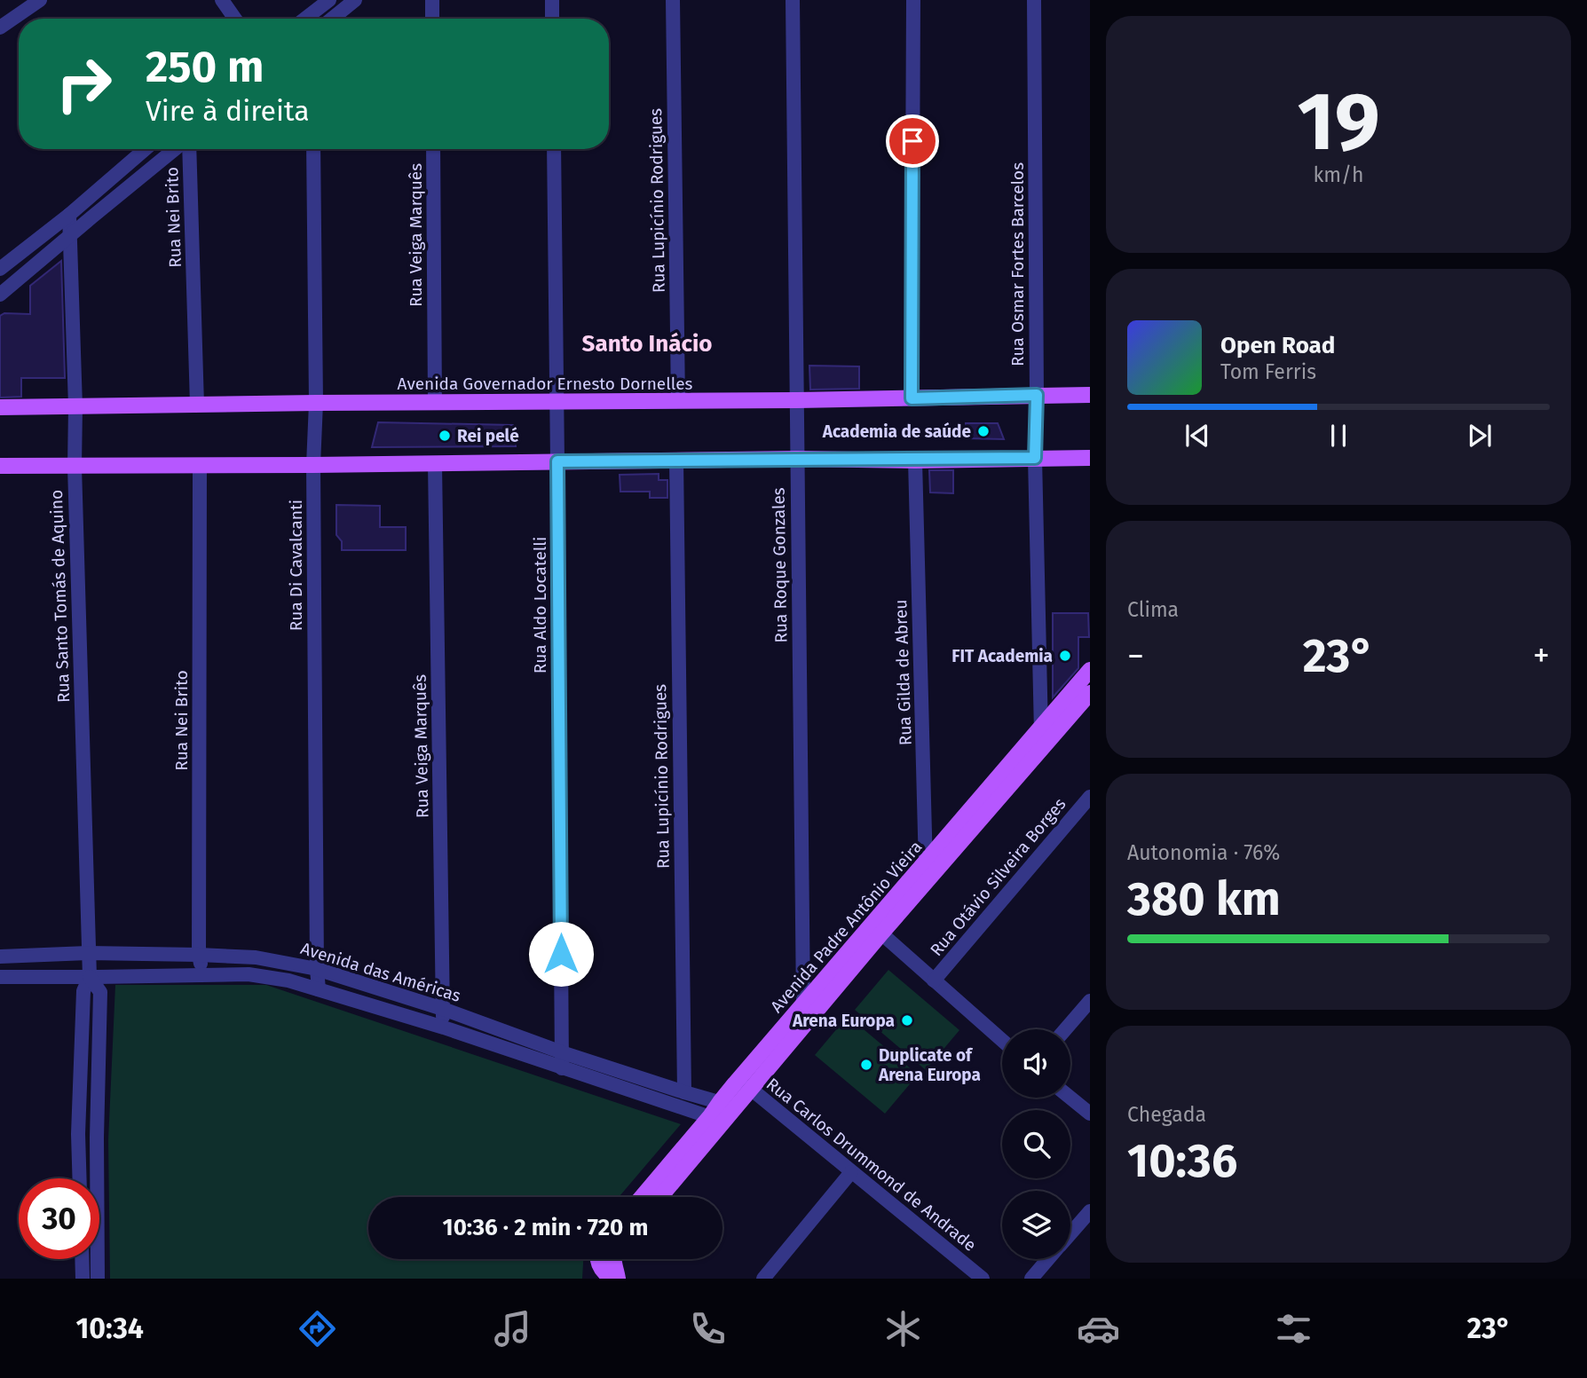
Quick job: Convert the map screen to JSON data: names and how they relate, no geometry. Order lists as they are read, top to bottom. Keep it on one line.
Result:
{"streets":{"main road":["Avenida Governador Ernesto Dornelles","Avenida Padre Antônio Vieira"],"street":["Rua Lupicínio Rodrigues","Rua Nei Brito","Rua Veiga Marquês","Rua Osmar Fortes Barcelos","Rua Di Cavalcanti","Rua Roque Gonzales","Rua Santo Tomás de Aquino","Rua Aldo Locatelli","Rua Gilda de Abreu","Rua Otávio Silveira Borges","Avenida das Américas","Rua Carlos Drummond de Andrade"]},"crossings":[["Rua Lupicínio Rodrigues","Avenida Governador Ernesto Dornelles"],["Rua Lupicínio Rodrigues","Avenida das Américas"],["Rua Nei Brito","Avenida Governador Ernesto Dornelles"],["Rua Nei Brito","Avenida das Américas"],["Rua Veiga Marquês","Avenida Governador Ernesto Dornelles"],["Rua Veiga Marquês","Avenida das Américas"],["Rua Osmar Fortes Barcelos","Avenida Governador Ernesto Dornelles"],["Rua Osmar Fortes Barcelos","Avenida Padre Antônio Vieira"],["Avenida Governador Ernesto Dornelles","Rua Di Cavalcanti"],["Avenida Governador Ernesto Dornelles","Rua Roque Gonzales"],["Avenida Governador Ernesto Dornelles","Rua Santo Tomás de Aquino"],["Avenida Governador Ernesto Dornelles","Rua Aldo Locatelli"],["Rua Di Cavalcanti","Avenida das Américas"],["Rua Roque Gonzales","Avenida Padre Antônio Vieira"],["Rua Santo Tomás de Aquino","Avenida das Américas"],["Rua Aldo Locatelli","Avenida das Américas"],["Rua Gilda de Abreu","Avenida Padre Antônio Vieira"],["Avenida Padre Antônio Vieira","Avenida das Américas"],["Avenida Padre Antônio Vieira","Rua Carlos Drummond de Andrade"]],"districts":["Santo Inácio"],"places":["Academia de saúde","Rei pelé","FIT Academia","Arena Europa","Duplicate of Arena Europa"],"page":{"tile":[["19","km/h"],"Clima",["Autonomia · 76%","380 km"],["Chegada","10:36"]],"turn":["250 m","Vire à direita"],"song":["Open Road","Tom Ferris"],"heat":["−","23°","+"],"limit":"30","trip":"10:36 · 2 min · 720 m","tabs":["10:34","23°"]}}
